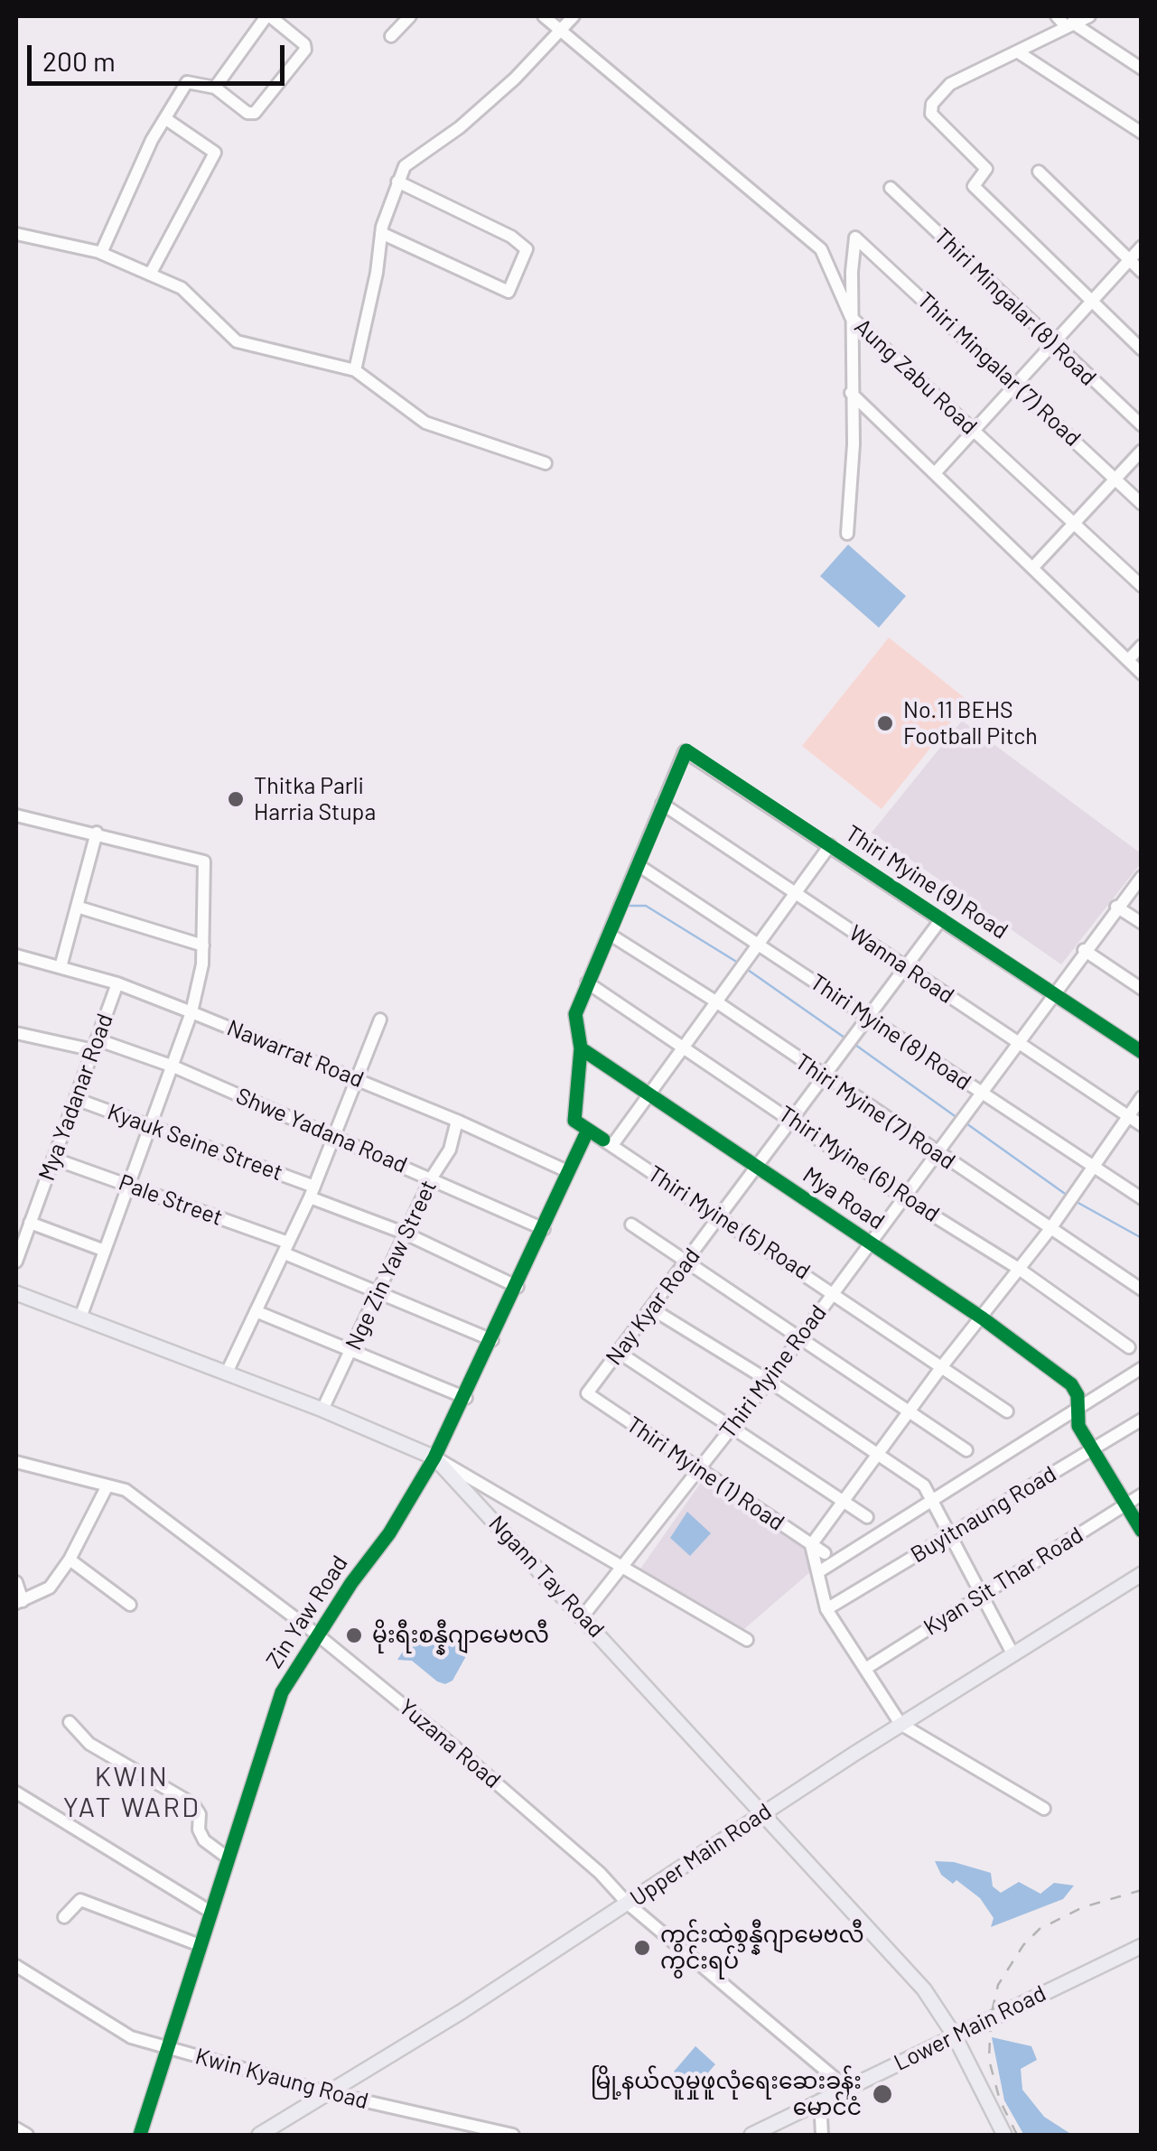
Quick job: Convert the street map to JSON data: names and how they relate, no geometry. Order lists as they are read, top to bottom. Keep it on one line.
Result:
{"streets":{"main road":["Ngann Tay Road","Upper Main Road","Lower Main Road"],"street":["Thiri Mingalar (8) Road","Thiri Mingalar (7) Road","Aung Zabu Road","Thiri Myine (9) Road","Wanna Road","Thiri Myine (8) Road","Nawarrat Road","Mya Yadanar Road","Thiri Myine (7) Road","Shwe Yadana Road","Kyauk Seine Street","Thiri Myine (6) Road","Mya Road","Pale Street","Thiri Myine (5) Road","Nge Zin Yaw Street","Nay Kyar Road","Thiri Myine Road","Thiri Myine (1) Road","Buyitnaung Road","Kyan Sit Thar Road","Zin Yaw Road","Yuzana Road","Kwin Kyaung Road"]},"crossings":[["Thiri Mingalar (7) Road","Aung Zabu Road"],["Thiri Myine (9) Road","Wanna Road"],["Thiri Myine (9) Road","Nay Kyar Road"],["Thiri Myine (9) Road","Thiri Myine Road"],["Wanna Road","Nay Kyar Road"],["Wanna Road","Thiri Myine Road"],["Thiri Myine (8) Road","Nay Kyar Road"],["Thiri Myine (8) Road","Thiri Myine Road"],["Nawarrat Road","Mya Yadanar Road"],["Nawarrat Road","Nge Zin Yaw Street"],["Nawarrat Road","Zin Yaw Road"],["Mya Yadanar Road","Shwe Yadana Road"],["Mya Yadanar Road","Kyauk Seine Street"],["Mya Yadanar Road","Pale Street"],["Thiri Myine (7) Road","Nay Kyar Road"],["Thiri Myine (7) Road","Thiri Myine Road"],["Shwe Yadana Road","Nge Zin Yaw Street"],["Shwe Yadana Road","Zin Yaw Road"],["Kyauk Seine Street","Nge Zin Yaw Street"],["Kyauk Seine Street","Zin Yaw Road"],["Thiri Myine (6) Road","Nay Kyar Road"],["Thiri Myine (6) Road","Thiri Myine Road"],["Mya Road","Nay Kyar Road"],["Mya Road","Thiri Myine Road"],["Mya Road","Buyitnaung Road"],["Mya Road","Kyan Sit Thar Road"],["Pale Street","Nge Zin Yaw Street"],["Pale Street","Zin Yaw Road"],["Thiri Myine (5) Road","Nay Kyar Road"],["Thiri Myine (5) Road","Thiri Myine Road"],["Thiri Myine (5) Road","Zin Yaw Road"],["Nge Zin Yaw Street","Ngann Tay Road"],["Nay Kyar Road","Thiri Myine (1) Road"],["Thiri Myine Road","Thiri Myine (1) Road"],["Thiri Myine Road","Ngann Tay Road"],["Ngann Tay Road","Zin Yaw Road"],["Ngann Tay Road","Upper Main Road"],["Ngann Tay Road","Lower Main Road"],["Zin Yaw Road","Yuzana Road"],["Zin Yaw Road","Kwin Kyaung Road"],["Yuzana Road","Upper Main Road"],["Yuzana Road","Lower Main Road"],["Upper Main Road","Kwin Kyaung Road"]],"districts":["KWIN YAT WARD"],"places":["No.11 BEHS Football Pitch","Thitka Parli Harria Stupa","မိုးရီးစန္နီဂျာမေဗလီ","ကွင်းထဲစွန္နီဂျာမေဗလီ ကွင်းရပ်","မြို့နယ်လူမှုဖူလုံရေးဆေးခန်း မောင်ငံ"],"scale_bar":"200 m"}
